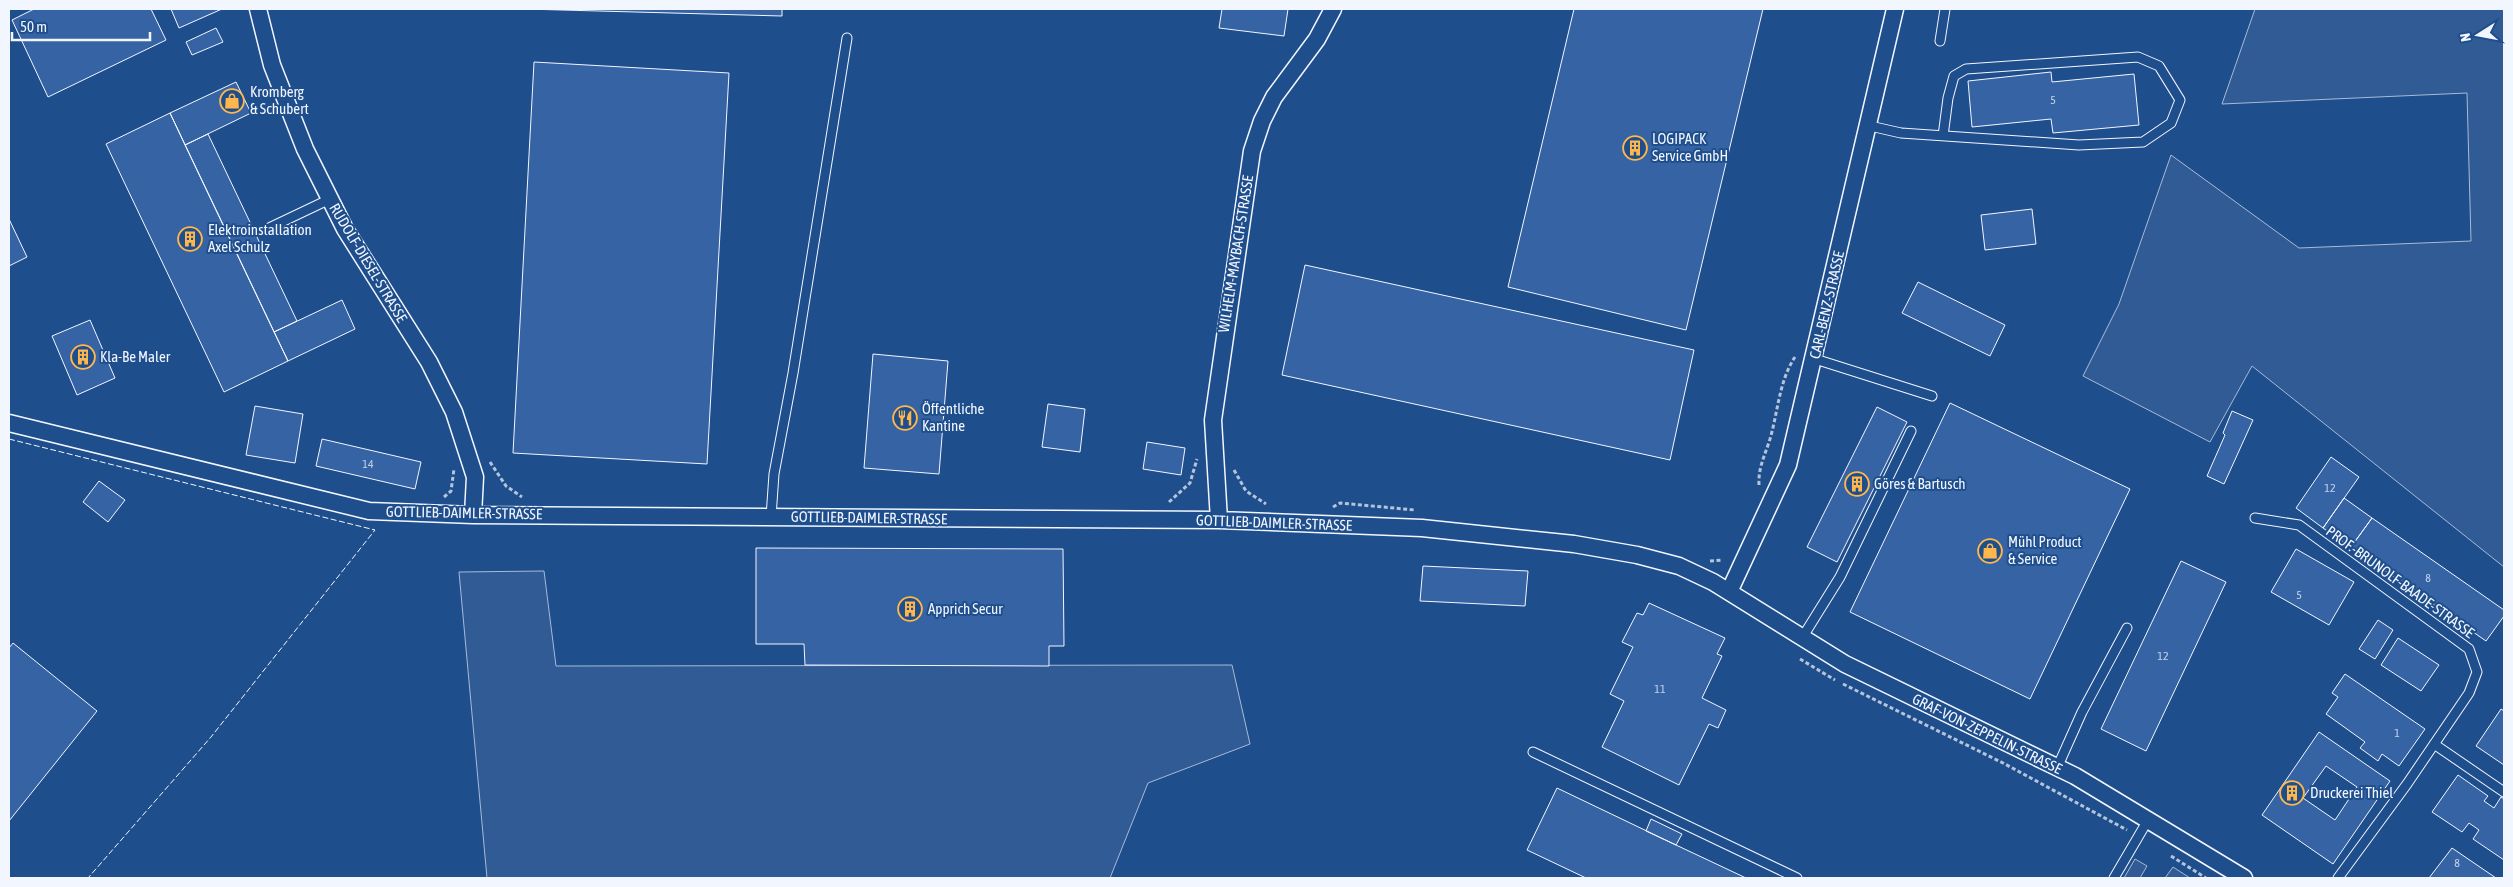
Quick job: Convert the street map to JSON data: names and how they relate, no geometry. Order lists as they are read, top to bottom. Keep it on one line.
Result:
{"streets":{"street":["WILHELM-MAYBACH-STRASSE","RUDOLF-DIESEL-STRASSE","CARL-BENZ-STRASSE","GOTTLIEB-DAIMLER-STRASSE","GRAF-VON-ZEPPELIN-STRASSE"],"lane":["PROF.-BRUNOLF-BAADE-STRASSE"]},"crossings":[["WILHELM-MAYBACH-STRASSE","GOTTLIEB-DAIMLER-STRASSE"],["RUDOLF-DIESEL-STRASSE","GOTTLIEB-DAIMLER-STRASSE"],["CARL-BENZ-STRASSE","GOTTLIEB-DAIMLER-STRASSE"],["CARL-BENZ-STRASSE","GRAF-VON-ZEPPELIN-STRASSE"],["GOTTLIEB-DAIMLER-STRASSE","GRAF-VON-ZEPPELIN-STRASSE"]],"places":{"shop":["Kromberg & Schubert","Mühl Product & Service"],"building":["LOGIPACK Service GmbH","Elektroinstallation Axel Schulz","Kla-Be Maler","Göres & Bartusch","Apprich Secur","Druckerei Thiel"],"restaurant":["Öffentliche Kantine"]},"house_numbers":["5","14","12","8","5","12","11","1","8"],"scale_bar":"50 m","north":"left"}
